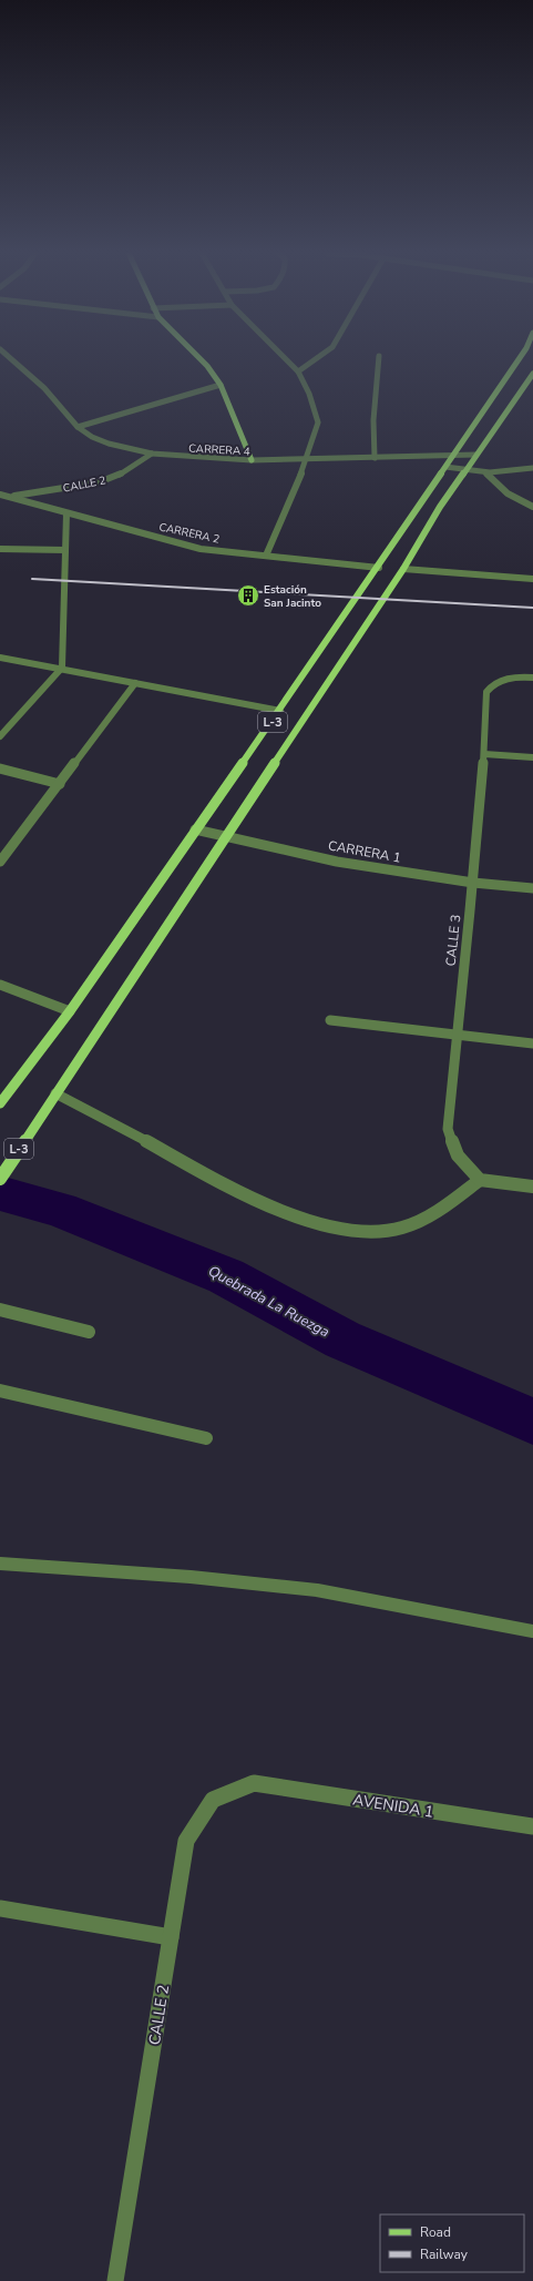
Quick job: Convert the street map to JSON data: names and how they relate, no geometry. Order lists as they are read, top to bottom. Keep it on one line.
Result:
{"streets":{"main road":["L-3"],"street":["CARRERA 4","CALLE 2","CARRERA 2","CARRERA 1","CALLE 3","AVENIDA 1"]},"crossings":[["CARRERA 4","CALLE 2"],["CARRERA 4","L-3"],["CALLE 2","CARRERA 2"],["CALLE 2","AVENIDA 1"],["CARRERA 2","L-3"],["L-3","CARRERA 1"],["CARRERA 1","CALLE 3"]],"water":["Quebrada La Ruezga"],"places":{"building":["Estación San Jacinto"]},"legend":["Road","Railway"]}
